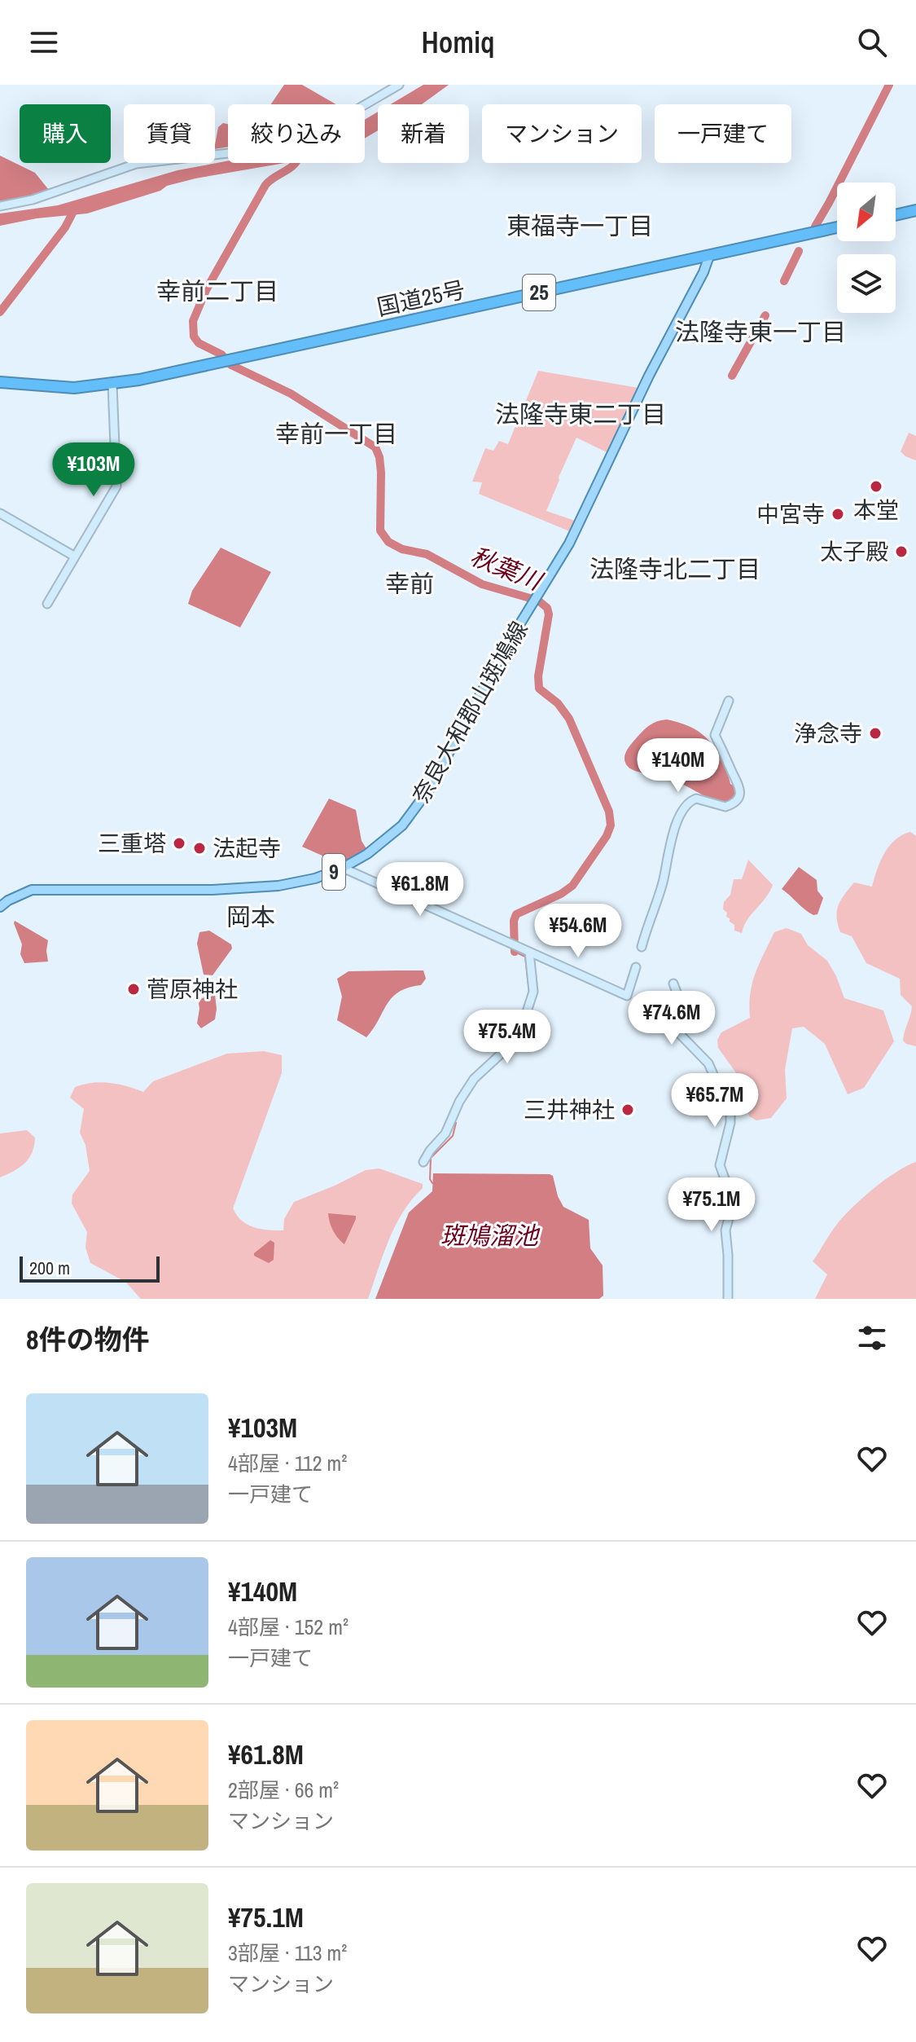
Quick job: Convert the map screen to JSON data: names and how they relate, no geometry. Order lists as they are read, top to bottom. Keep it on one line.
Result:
{"streets":{"highway":["25","国道25号"],"main road":["奈良大和郡山斑鳩線","9"]},"crossings":[["国道25号","奈良大和郡山斑鳩線"]],"districts":["東福寺一丁目","幸前二丁目","法隆寺東一丁目","法隆寺東二丁目","幸前一丁目","法隆寺北二丁目","幸前","岡本"],"water":["秋葉川","斑鳩溜池"],"places":["本堂","中宮寺","太子殿","浄念寺","三重塔","法起寺","菅原神社","三井神社"],"scale_bar":"200 m","north":"bottom left","page":{"header":"Homiq","chip":["購入","賃貸","絞り込み","新着","マンション","一戸建て"],"price":["¥103M","¥140M","¥61.8M","¥54.6M","¥74.6M","¥75.4M","¥65.7M","¥75.1M"],"scale":"200 m","heading":"8件の物件","list":[{"name":"¥103M","note":"4部屋 · 112 m² · 一戸建て"},{"name":"¥140M","note":"4部屋 · 152 m² · 一戸建て"},{"name":"¥61.8M","note":"2部屋 · 66 m² · マンション"},{"name":"¥75.1M","note":"3部屋 · 113 m² · マンション"}]}}
